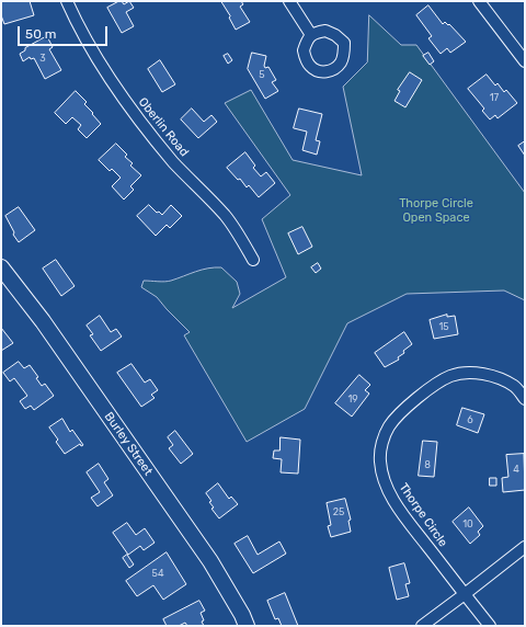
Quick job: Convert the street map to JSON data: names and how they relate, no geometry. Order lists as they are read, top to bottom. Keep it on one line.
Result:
{"streets":{"main road":["Burley Street"],"street":["Oberlin Road","Thorpe Circle"]},"parks":["Thorpe Circle Open Space"],"house_numbers":["3","5","17","15","19","6","8","4","25","10","54"],"scale_bar":"50 m"}
